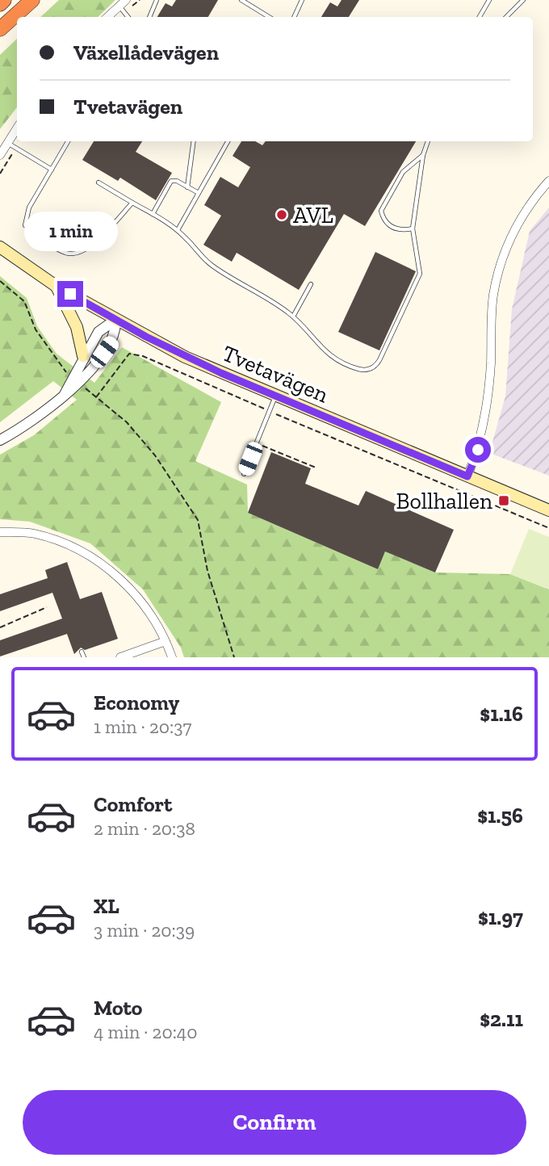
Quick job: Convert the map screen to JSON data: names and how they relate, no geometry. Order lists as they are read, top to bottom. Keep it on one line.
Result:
{"streets":{"main road":["Tvetavägen"]},"places":{"other":["AVL"],"transit":["Bollhallen"]},"page":{"banner":["Växellådevägen","Tvetavägen"],"bubble":"1 min","list":[{"name":"Economy","note":"1 min · 20:37","value":"$1.16"},{"name":"Comfort","note":"2 min · 20:38","value":"$1.56"},{"name":"XL","note":"3 min · 20:39","value":"$1.97"},{"name":"Moto","note":"4 min · 20:40","value":"$2.11"}],"buttons":"Confirm"}}
